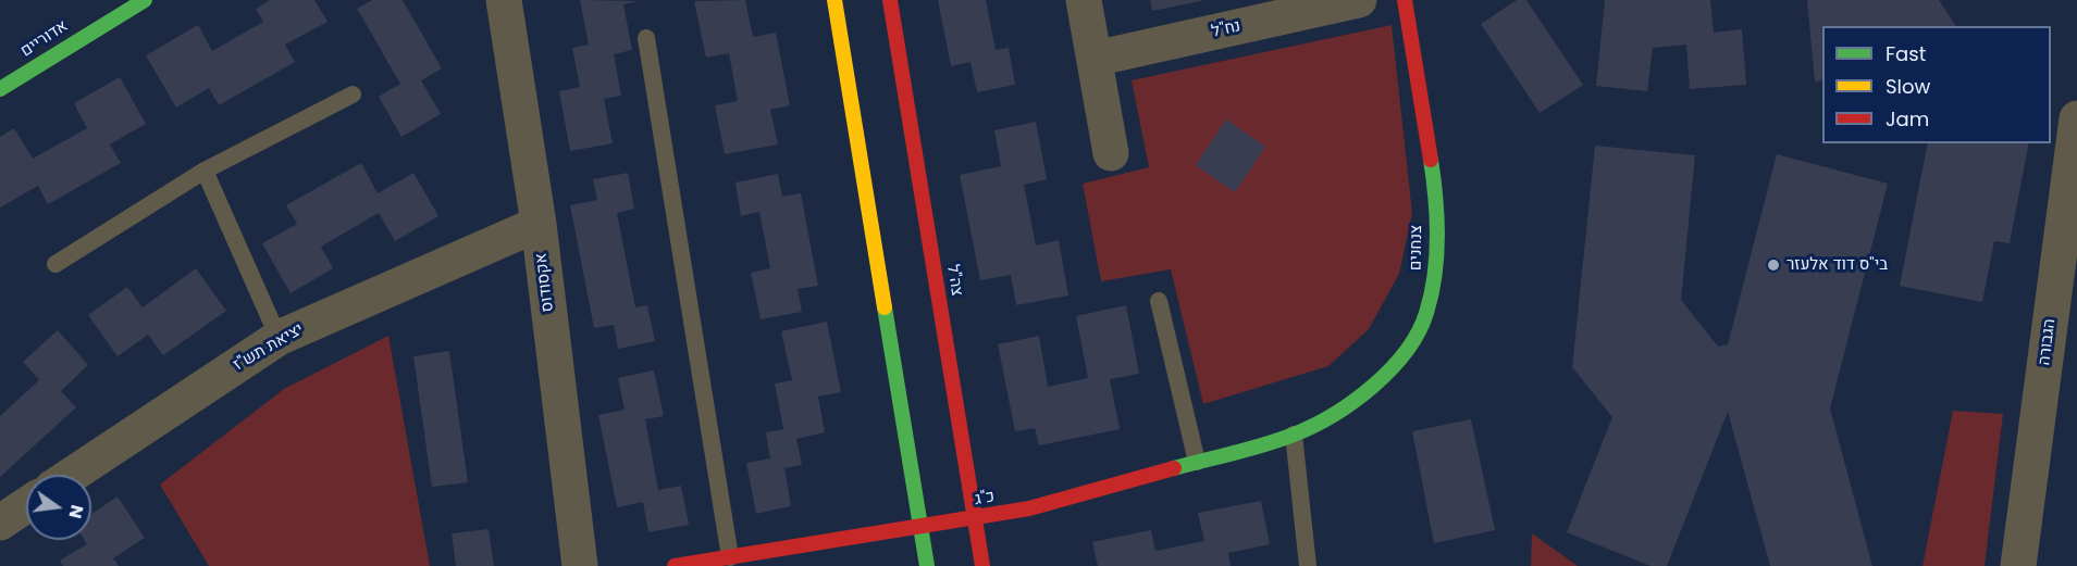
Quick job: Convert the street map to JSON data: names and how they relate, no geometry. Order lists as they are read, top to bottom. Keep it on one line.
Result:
{"streets":{"street":["נח\"ל","אדוריים","צנחנים","צה\"ל","אקסודוס","הגבורה","יציאת תש\"ז","כ\"ג"]},"crossings":[["צנחנים","כ\"ג"],["צה\"ל","כ\"ג"],["אקסודוס","יציאת תש\"ז"]],"places":["בי\"ס דוד אלעזר"],"legend":["Fast","Slow","Jam"],"north":"right"}
